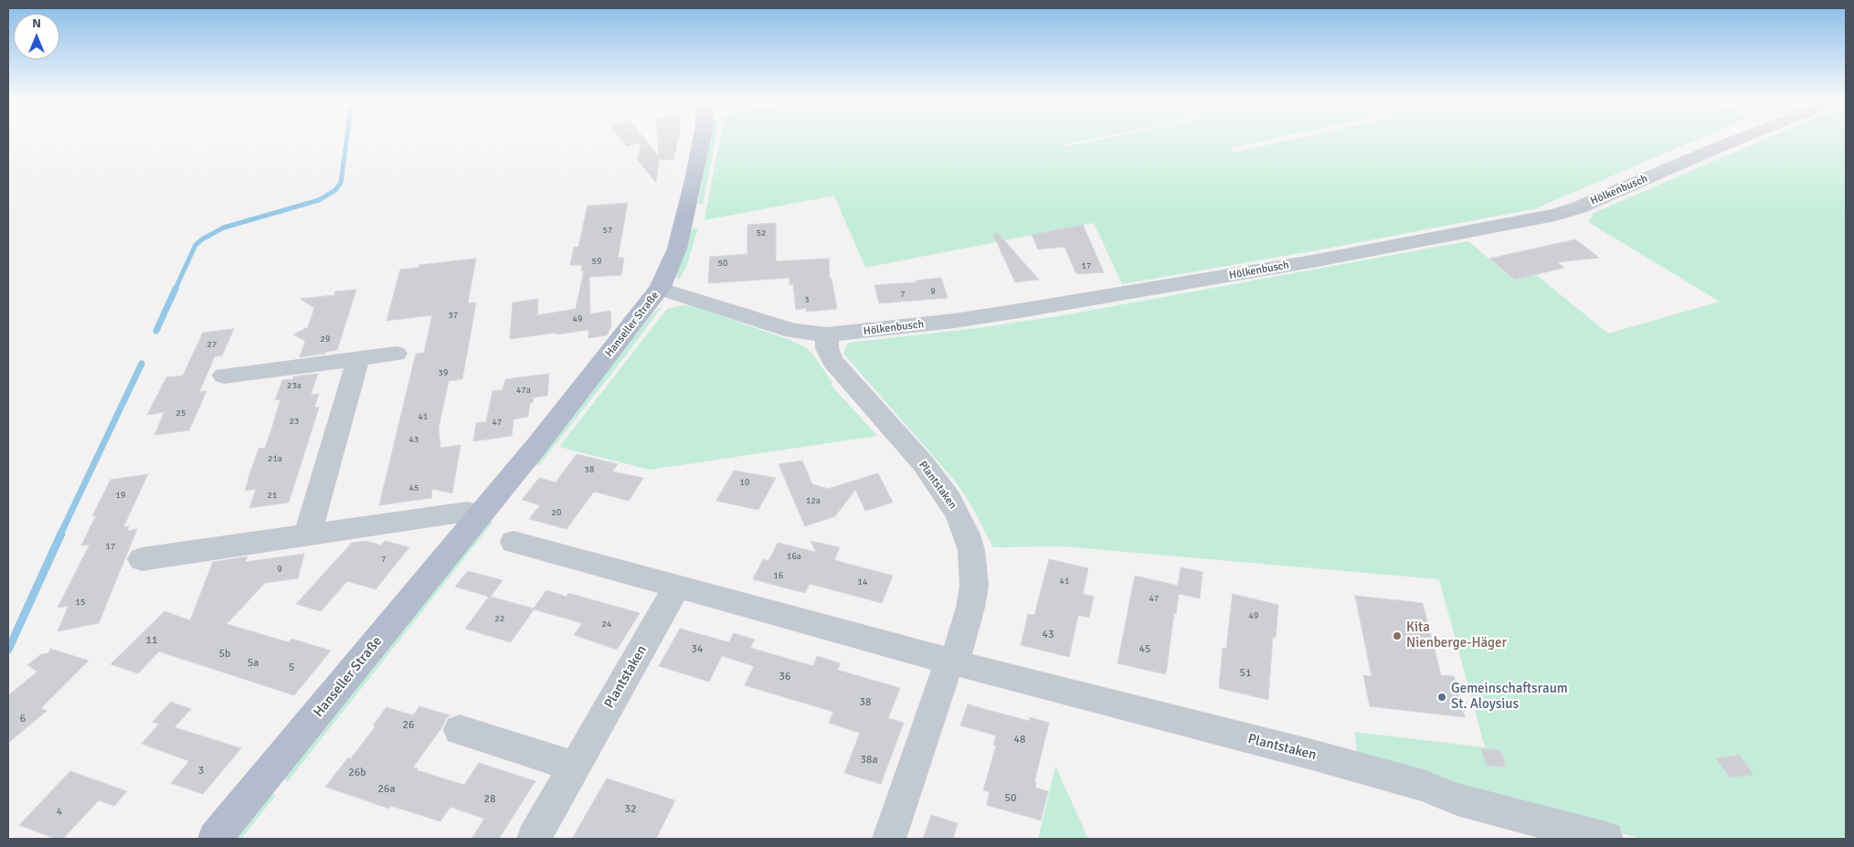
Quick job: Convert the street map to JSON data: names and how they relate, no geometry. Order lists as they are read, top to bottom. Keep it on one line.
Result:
{"streets":{"main road":["Hanseller Straße"],"street":["Hölkenbusch","Plantstaken"]},"crossings":[["Hölkenbusch","Hanseller Straße"],["Hölkenbusch","Plantstaken"]],"places":["Kita Nienberge-Häger","Gemeinschaftsraum St. Aloysius"],"house_numbers":["57","52","59","50","17","9","7","3","37","49","29","27","39","23a","47a","25","41","23","47","43","21a","38","10","45","19","21","12a","20","17","16a","7","9","16","41","14","47","15","49","22","24","43","11","34","45","5b","5a","5","51","36","38","6","26","48","38a","3","26b","26a","50","28","32","4"],"north":"top"}
